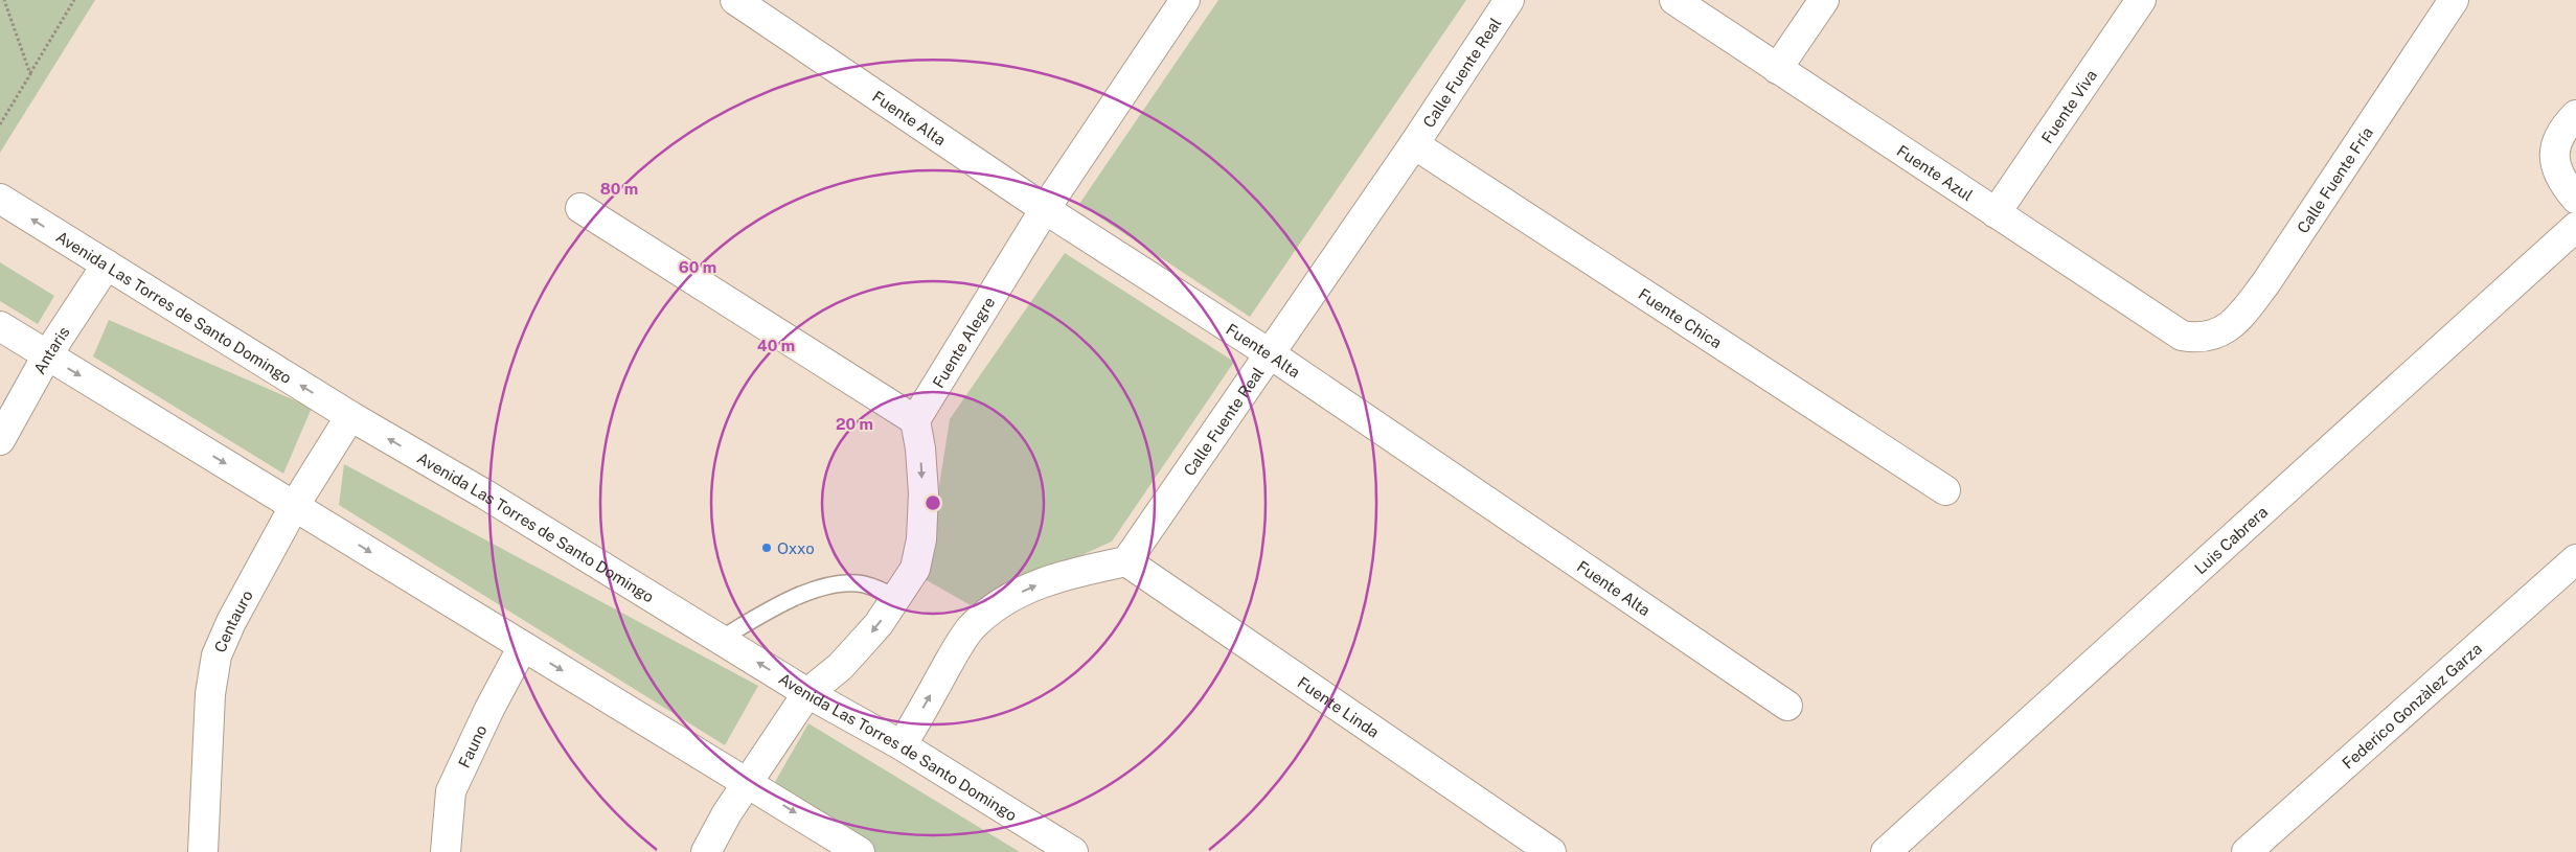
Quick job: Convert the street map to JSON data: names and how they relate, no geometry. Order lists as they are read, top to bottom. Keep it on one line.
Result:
{"streets":{"street":["Calle Fuente Real","Fuente Viva","Fuente Alta","Fuente Azul","Calle Fuente Fría","Avenida Las Torres de Santo Domingo","Fuente Chica","Fuente Alegre","Antaris","Luis Cabrera","Centauro","Federico Gonzàlez Garza","Fuente Linda","Fauno"]},"crossings":[["Calle Fuente Real","Fuente Alta"],["Calle Fuente Real","Fuente Chica"],["Calle Fuente Real","Fuente Linda"],["Fuente Viva","Fuente Azul"],["Fuente Alta","Fuente Alegre"],["Fuente Azul","Calle Fuente Fría"],["Avenida Las Torres de Santo Domingo","Antaris"],["Avenida Las Torres de Santo Domingo","Centauro"]],"places":["Oxxo"],"rings":["80 m","60 m","40 m","20 m"]}
